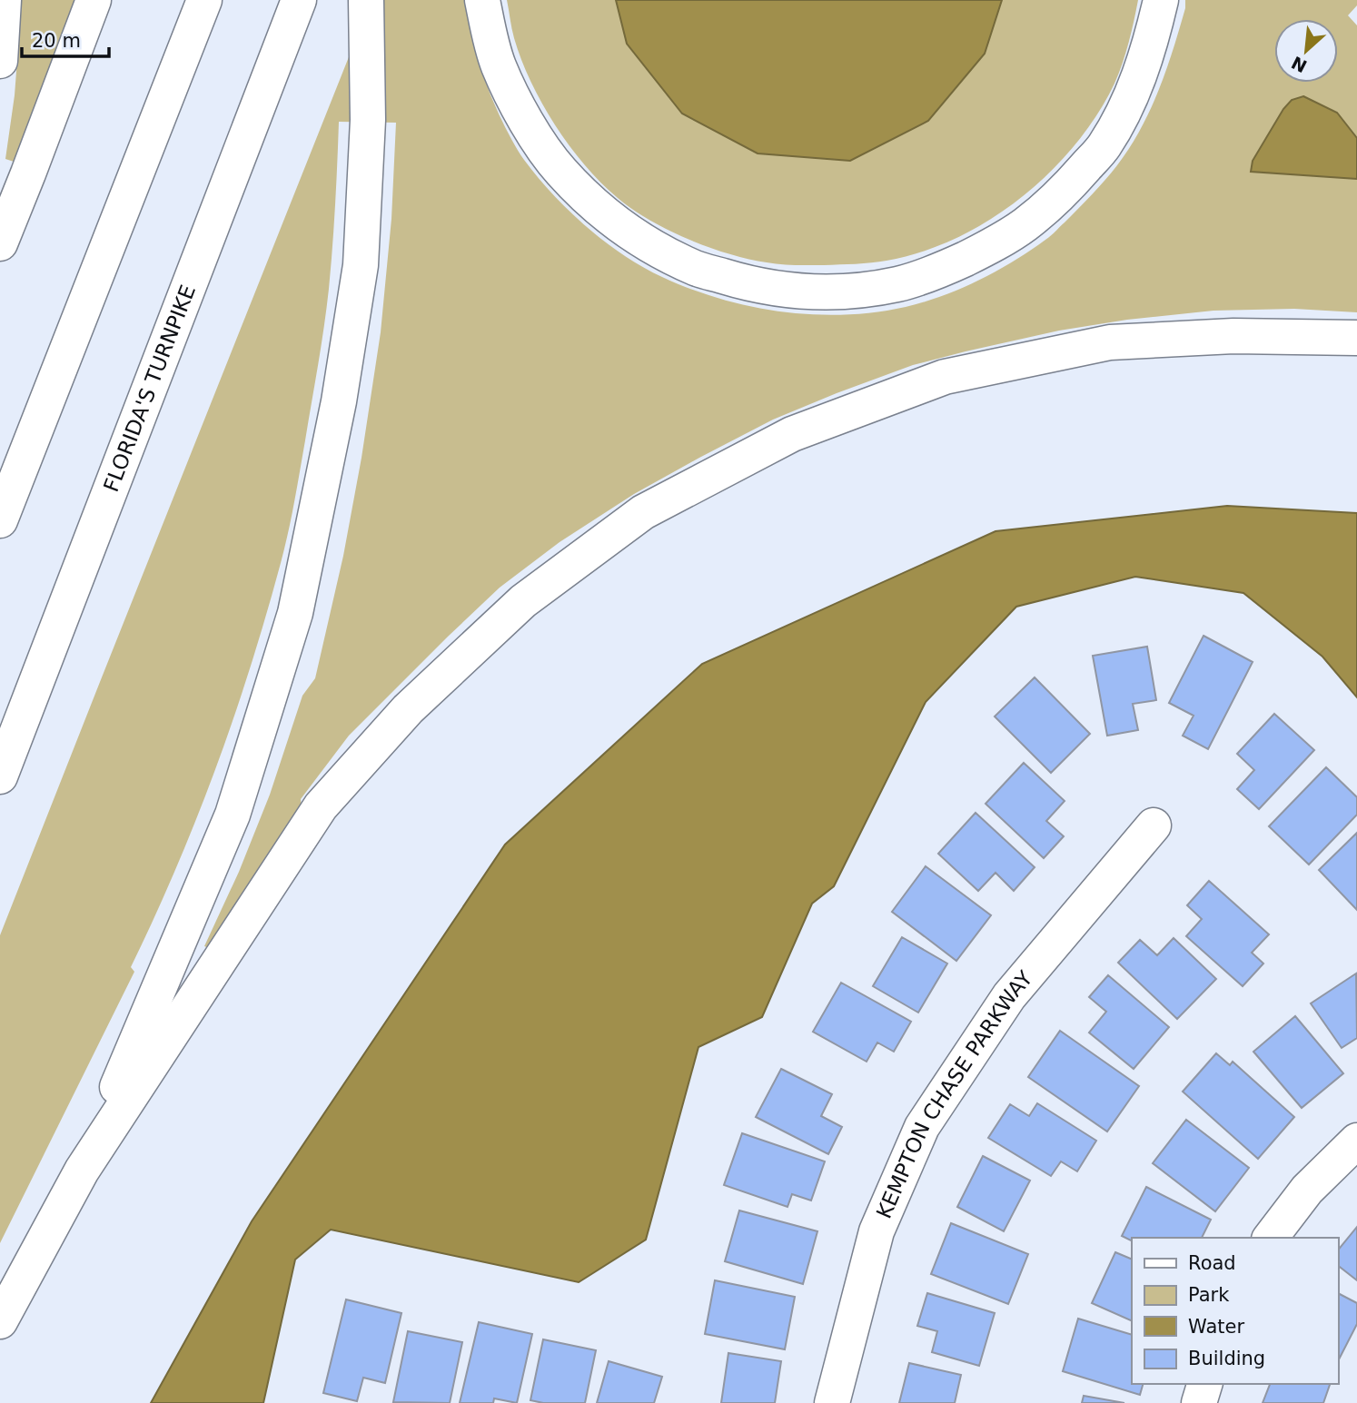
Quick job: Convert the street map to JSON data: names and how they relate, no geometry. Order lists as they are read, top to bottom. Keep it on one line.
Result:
{"streets":{"main road":["FLORIDA'S TURNPIKE","KEMPTON CHASE PARKWAY"]},"legend":["Road","Park","Water","Building"],"scale_bar":"20 m","north":"bottom left"}
